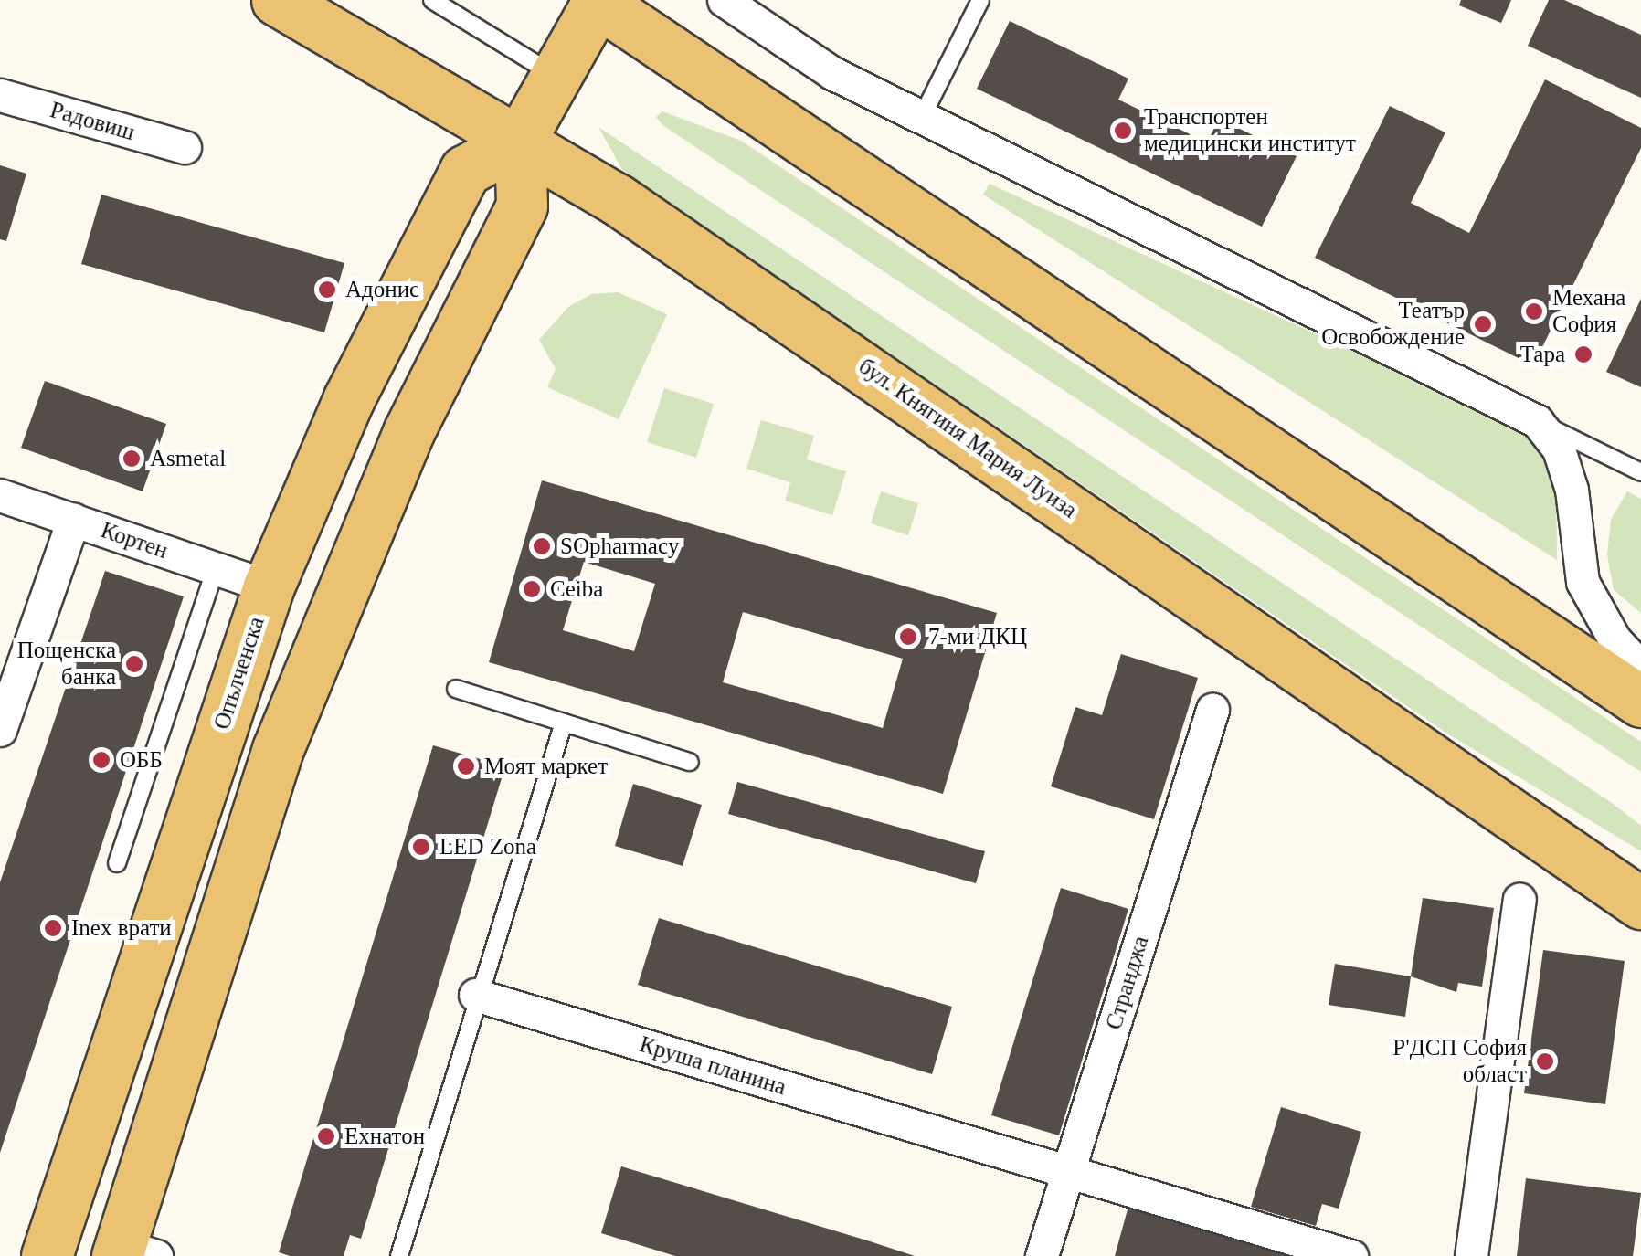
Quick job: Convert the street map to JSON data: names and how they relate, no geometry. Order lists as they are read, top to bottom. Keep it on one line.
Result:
{"streets":{"main road":["бул. Княгиня Мария Луиза","Опълченска"],"street":["Радовиш","Кортен","Странджа","Круша планина"]},"crossings":[["бул. Княгиня Мария Луиза","Опълченска"],["Кортен","Опълченска"],["Странджа","Круша планина"]],"places":["Транспортен медицински институт","Адонис","Механа София","Театър Освобождение","Тара","Asmetal","SOpharmacy","Ceiba","7-ми ДКЦ","Пощенска банка","ОББ","Моят маркет","LED Zona","Inex врати","Р'ДСП София област","Ехнатон"]}
